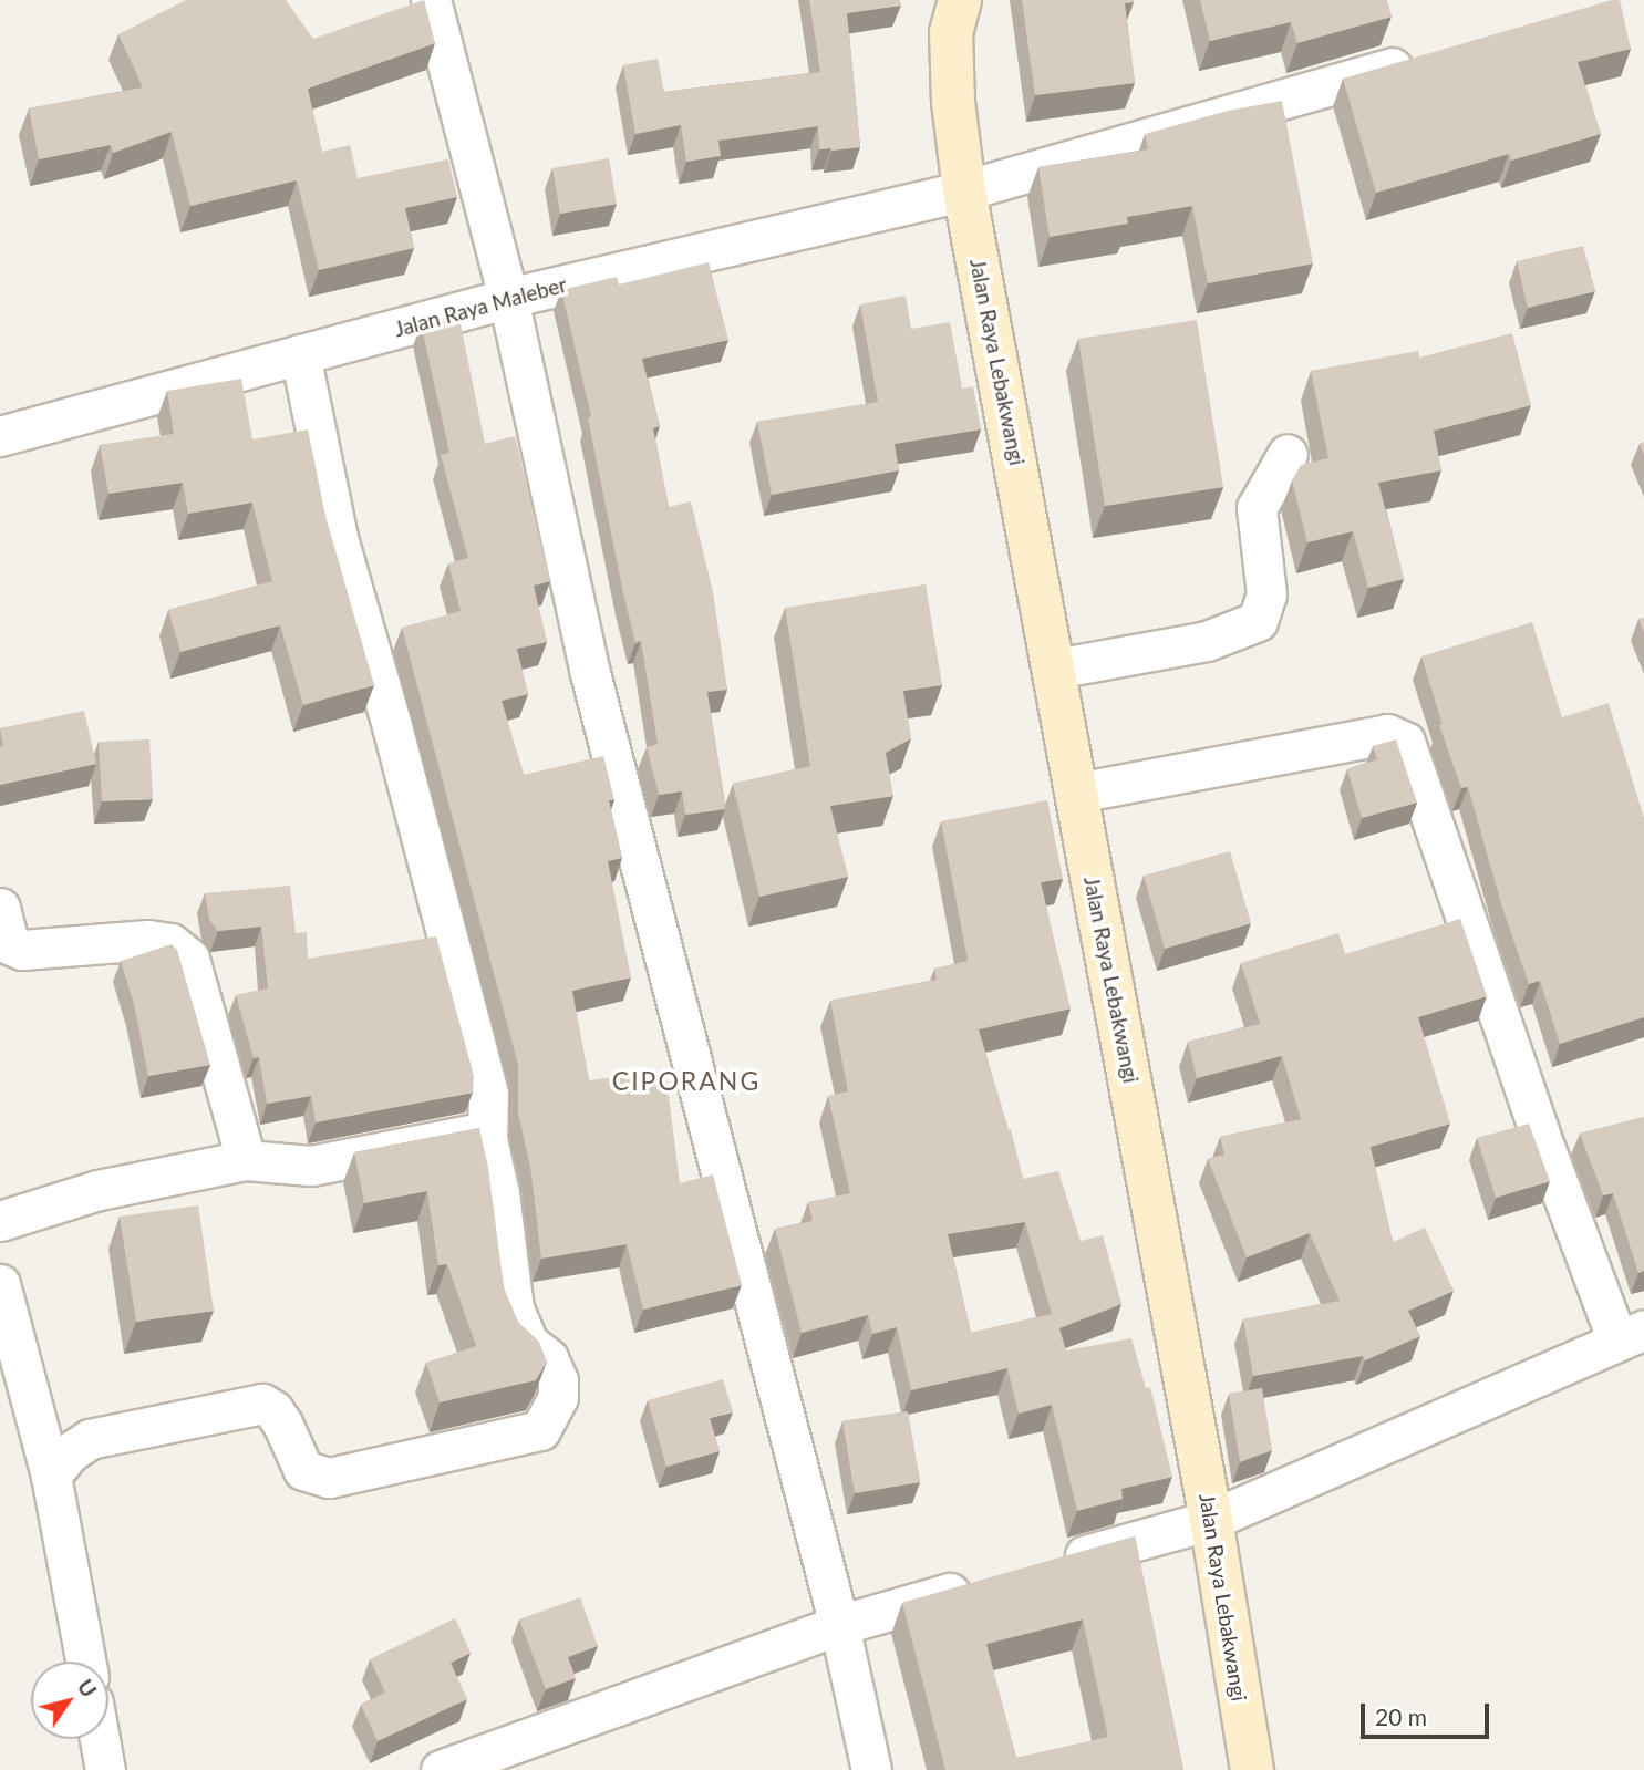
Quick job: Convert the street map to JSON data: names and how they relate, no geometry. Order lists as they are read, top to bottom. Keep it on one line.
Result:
{"streets":{"main road":["Jalan Raya Lebakwangi"],"street":["Jalan Raya Maleber"]},"crossings":[["Jalan Raya Maleber","Jalan Raya Lebakwangi"]],"districts":["CIPORANG"],"scale_bar":"20 m","north":"top right"}
